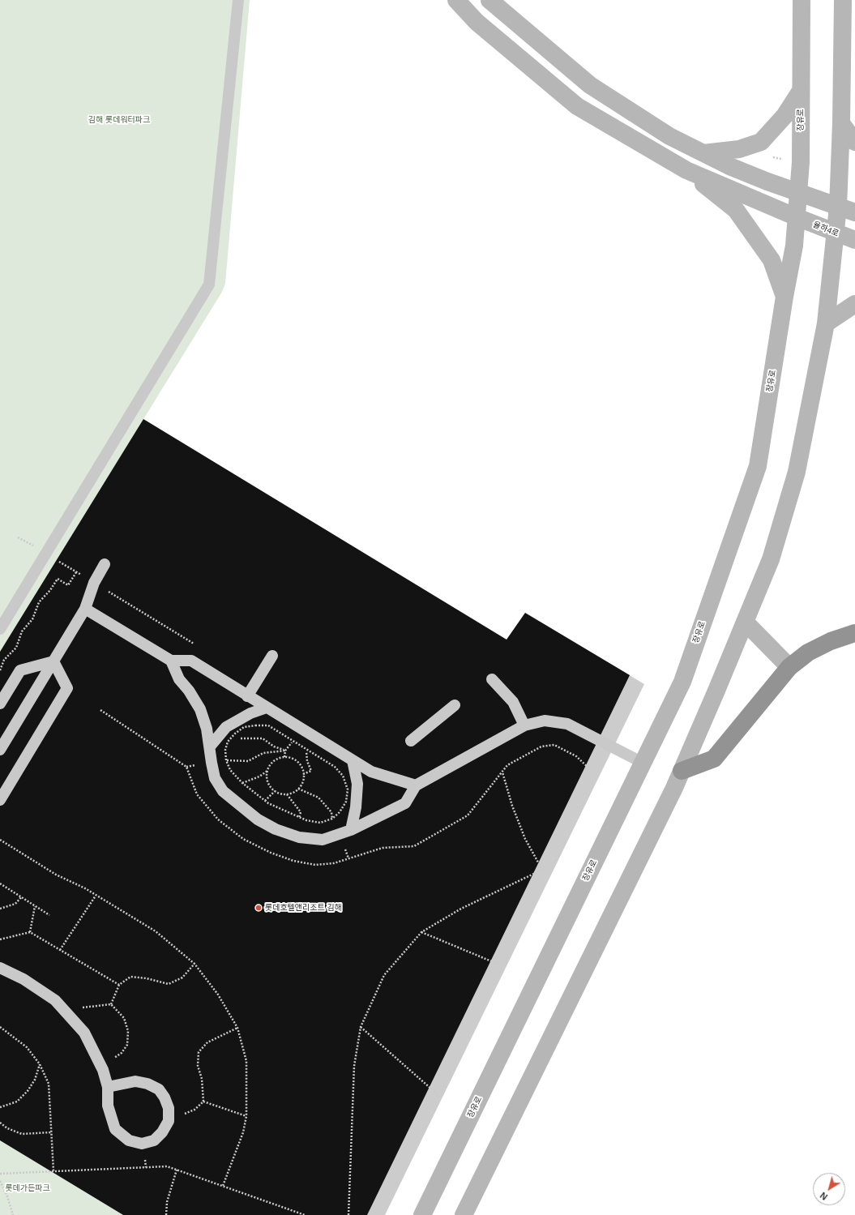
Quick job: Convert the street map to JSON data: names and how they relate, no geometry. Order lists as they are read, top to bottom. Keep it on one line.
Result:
{"streets":{"main road":["장유로","율하4로"]},"crossings":[["장유로","율하4로"]],"parks":["김해 롯데워터파크","롯데가든파크"],"places":["롯데호텔앤리조트 김해"],"north":"bottom left"}
